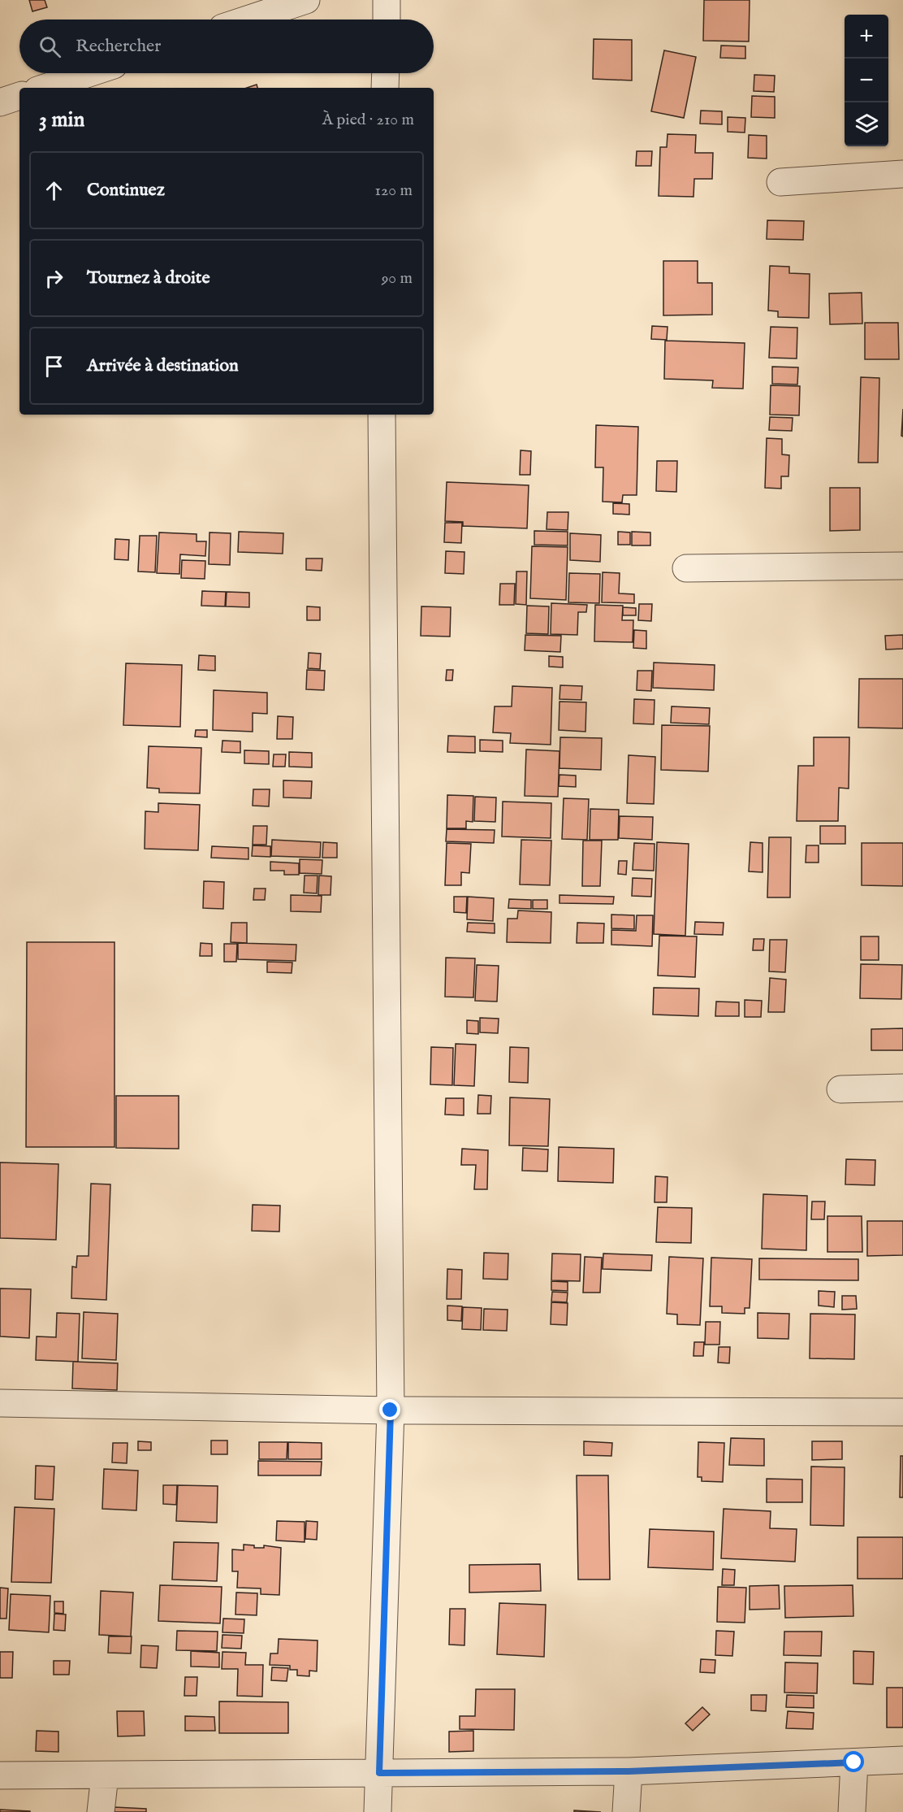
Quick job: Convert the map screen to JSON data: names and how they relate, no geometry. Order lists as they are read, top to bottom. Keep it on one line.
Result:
{"page":{"map_buttons":["+","−"],"search":"Rechercher","heading":["3 min","À pied · 210 m"],"list":[["Continuez","120 m"],["Tournez à droite","90 m"],"Arrivée à destination"]}}
